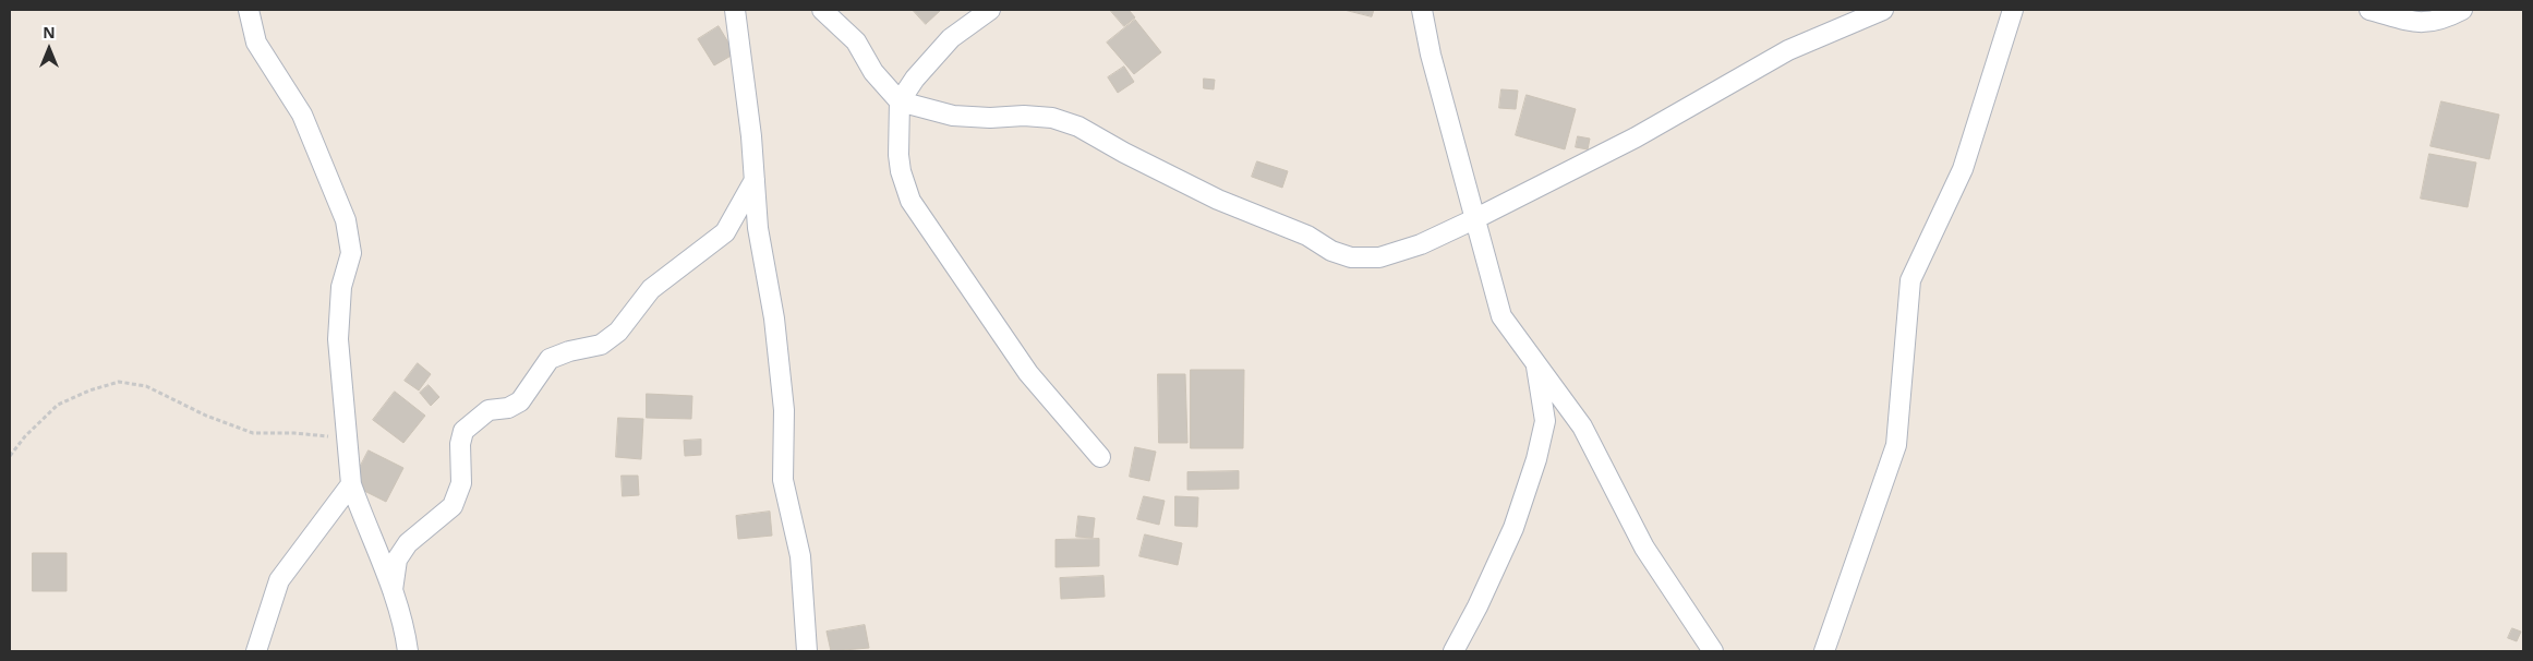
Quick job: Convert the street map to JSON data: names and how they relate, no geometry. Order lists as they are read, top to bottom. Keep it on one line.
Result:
{"north":"top"}
